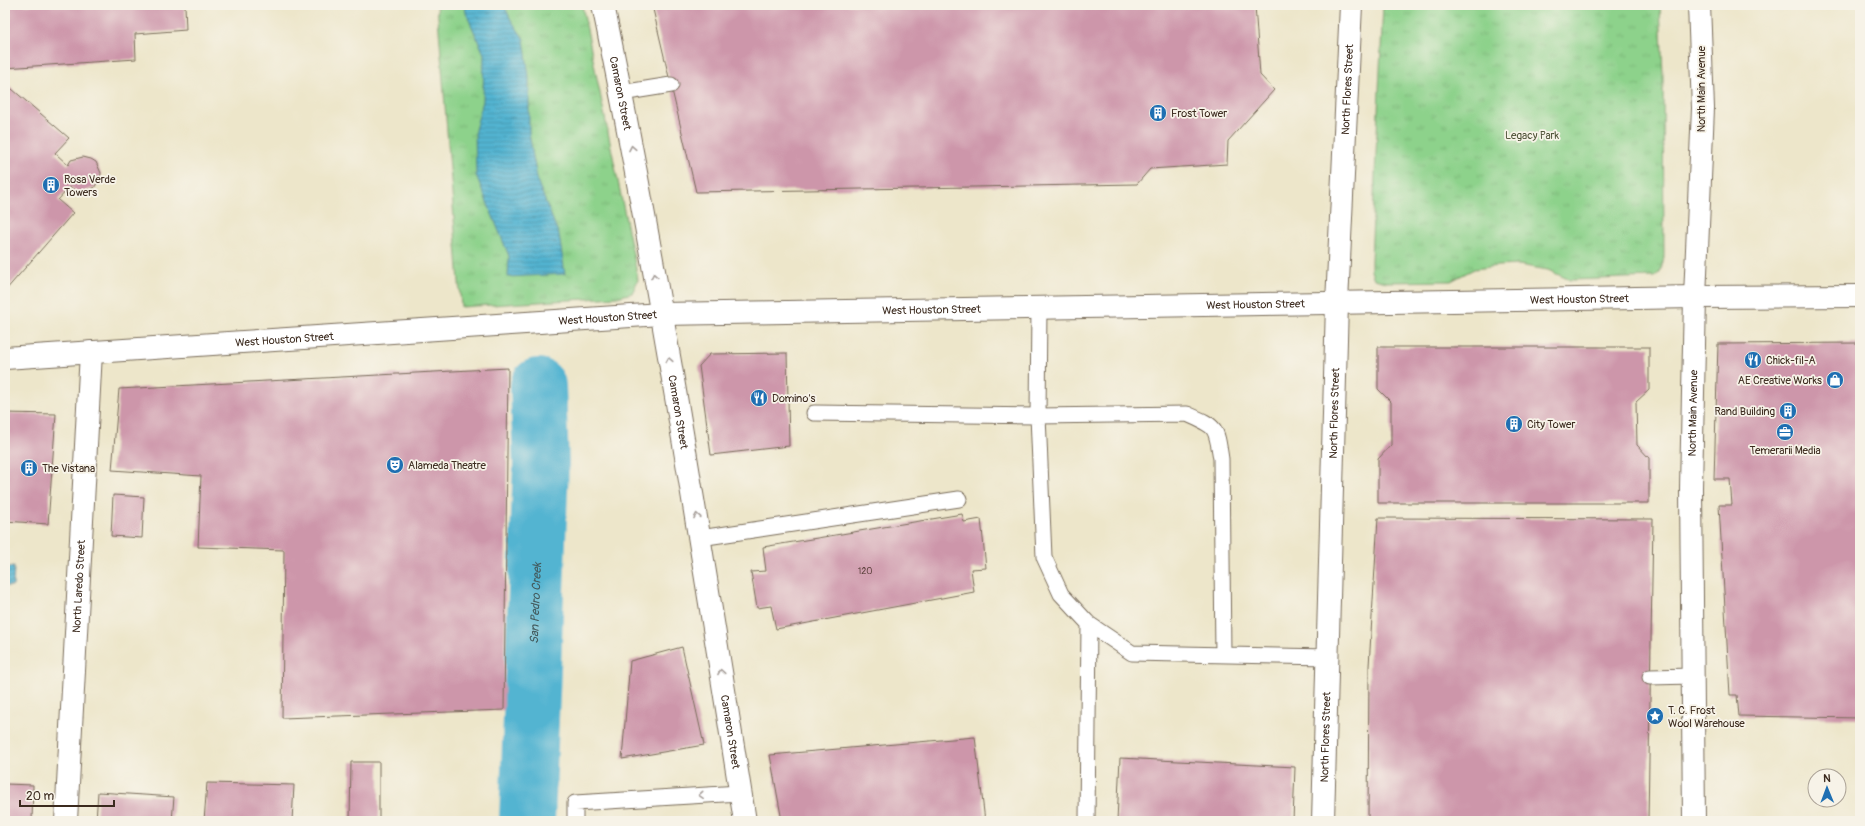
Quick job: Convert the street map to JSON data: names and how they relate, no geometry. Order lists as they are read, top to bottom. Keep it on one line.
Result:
{"streets":{"street":["North Flores Street","North Main Avenue","Camaron Street","West Houston Street","North Laredo Street"]},"crossings":[["North Flores Street","West Houston Street"],["North Main Avenue","West Houston Street"],["Camaron Street","West Houston Street"],["West Houston Street","North Laredo Street"]],"one_way":["Camaron Street"],"water":["San Pedro Creek"],"parks":["Legacy Park"],"places":{"building":["Frost Tower","Rosa Verde Towers","Rand Building","City Tower","The Vistana"],"restaurant":["Chick-fil-A","Domino's"],"shop":["AE Creative Works"],"office":["Temerarii Media"],"theatre":["Alameda Theatre"],"place":["T. C. Frost Wool Warehouse"]},"house_numbers":["120"],"scale_bar":"20 m","north":"top"}
